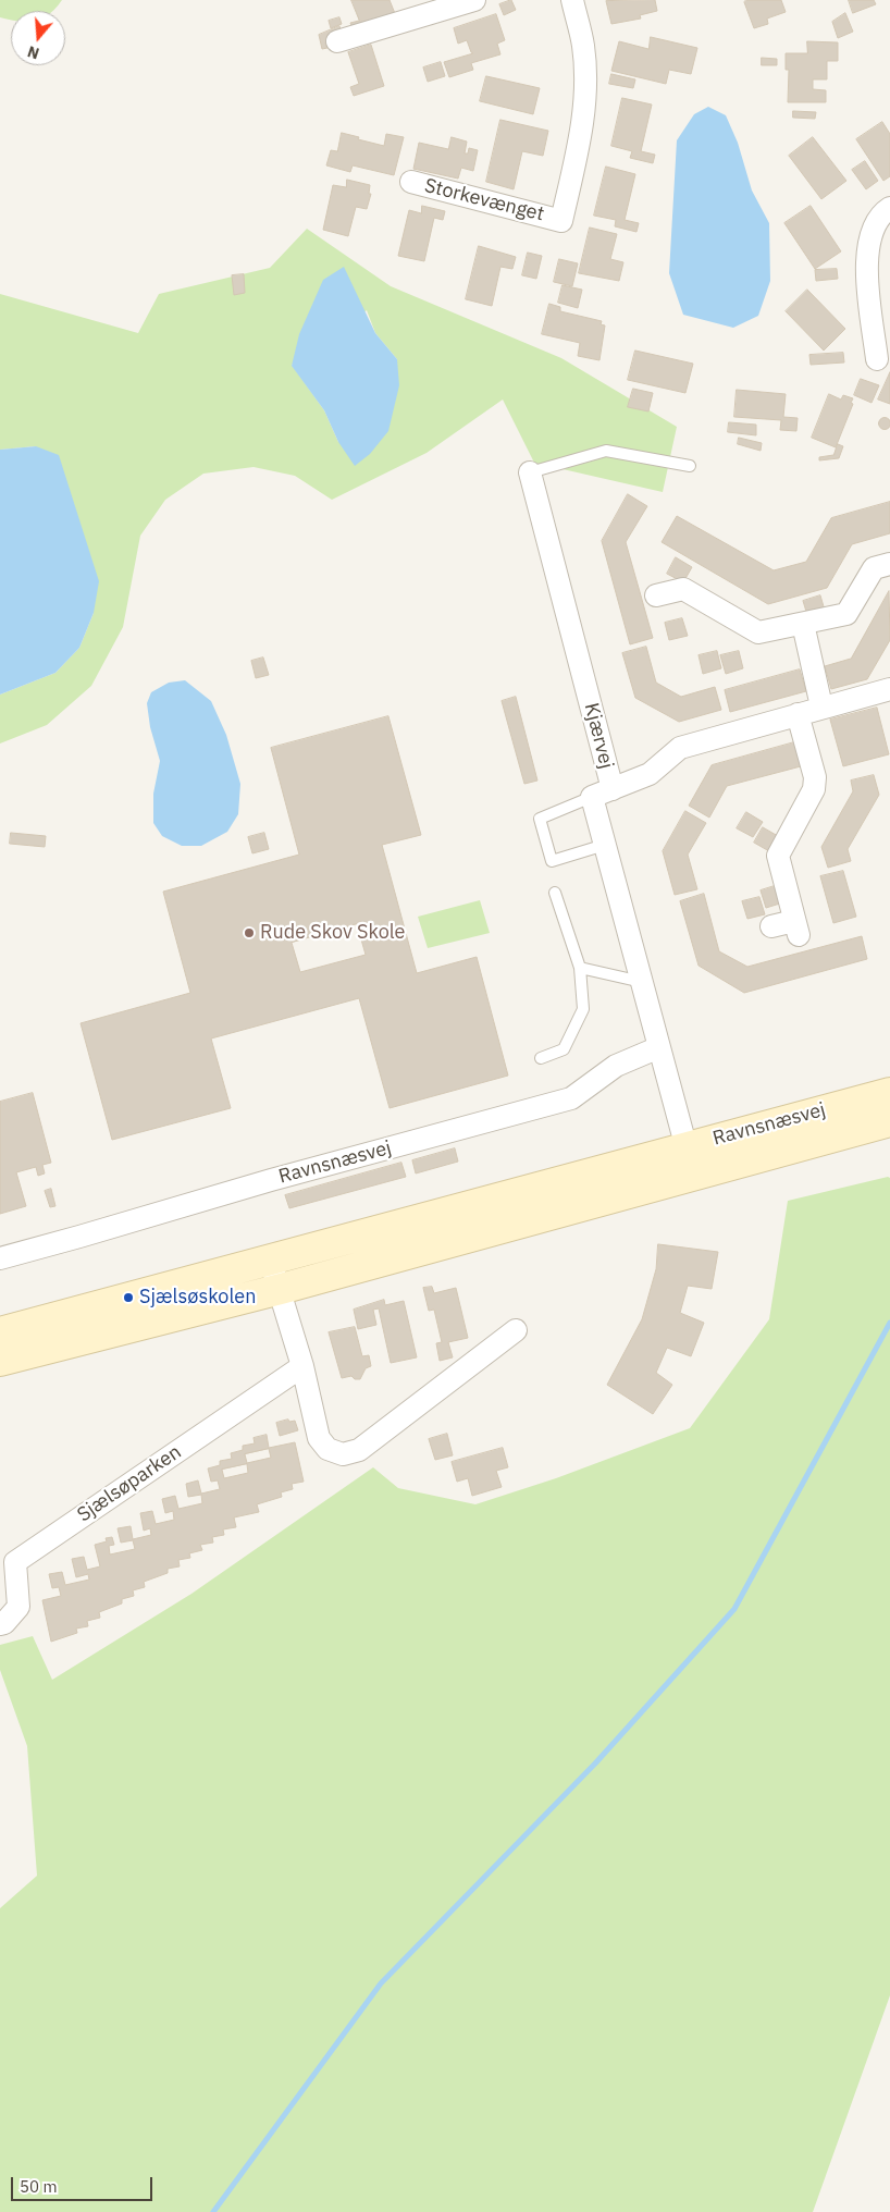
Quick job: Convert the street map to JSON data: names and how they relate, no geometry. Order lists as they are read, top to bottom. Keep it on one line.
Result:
{"streets":{"main road":["Ravnsnæsvej"],"street":["Storkevænget","Kjærvej","Sjælsøparken"]},"crossings":[["Kjærvej","Ravnsnæsvej"]],"places":["Rude Skov Skole","Sjælsøskolen"],"scale_bar":"50 m","north":"bottom"}
